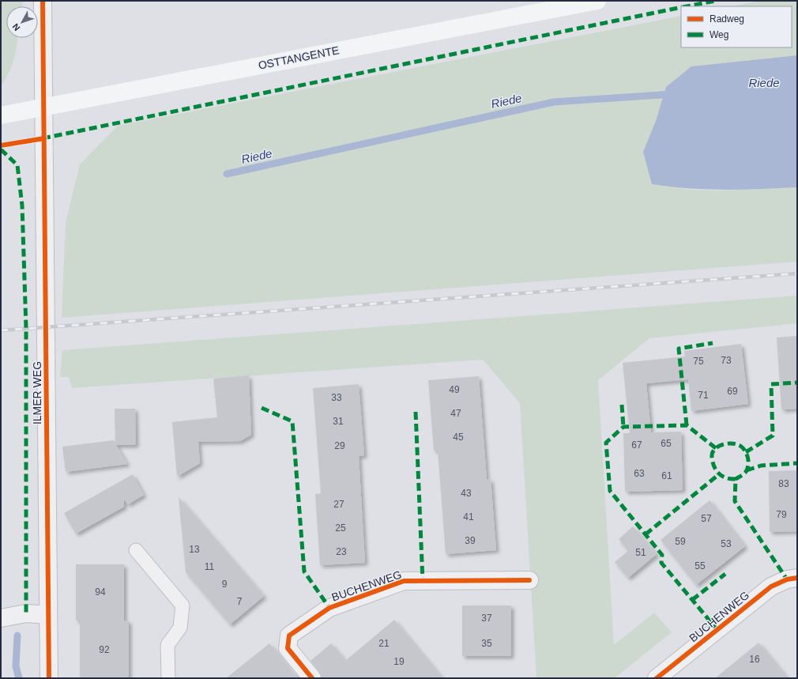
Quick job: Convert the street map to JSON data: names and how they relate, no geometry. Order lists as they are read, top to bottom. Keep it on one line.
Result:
{"streets":{"main road":["OSTTANGENTE"],"street":["ILMER WEG","BUCHENWEG"]},"crossings":[["OSTTANGENTE","ILMER WEG"]],"water":["Riede"],"house_numbers":["73","75","49","69","71","33","47","31","45","65","67","29","63","61","83","43","27","79","41","57","25","39","59","53","13","23","51","55","11","9","94","7","37","21","35","92","16","19"],"legend":["Radweg","Weg"],"north":"bottom left"}
